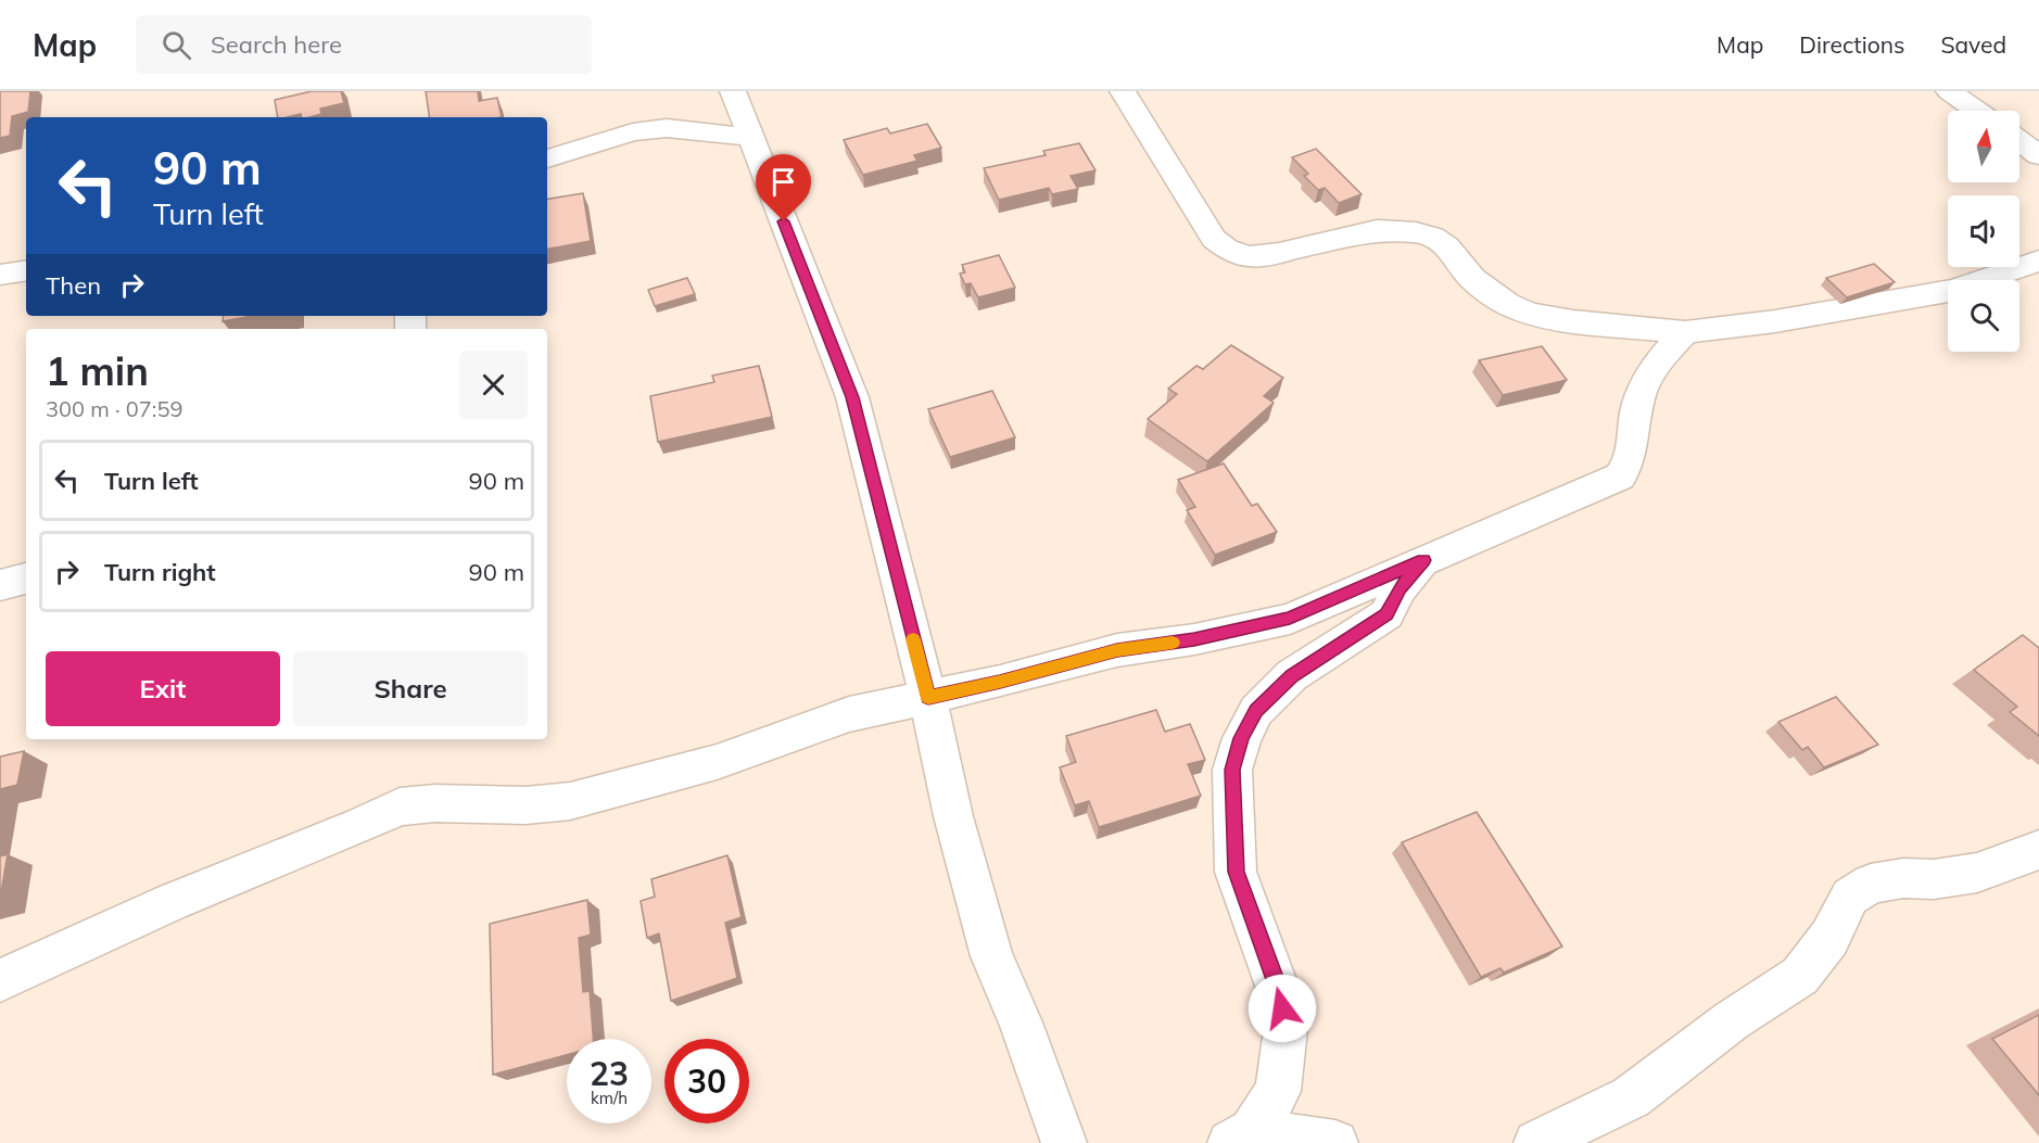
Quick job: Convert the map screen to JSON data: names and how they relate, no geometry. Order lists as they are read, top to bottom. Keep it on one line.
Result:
{"north":"top","page":{"header":"Map","search":"Search here","nav":["Map","Directions","Saved"],"turn":["90 m","Turn left"],"then":"Then","heading":["1 min","300 m · 07:59"],"list":[{"name":"Turn left","value":"90 m"},{"name":"Turn right","value":"90 m"}],"buttons":["Exit","Share"],"speed":"23 km/h","limit":"30"}}
